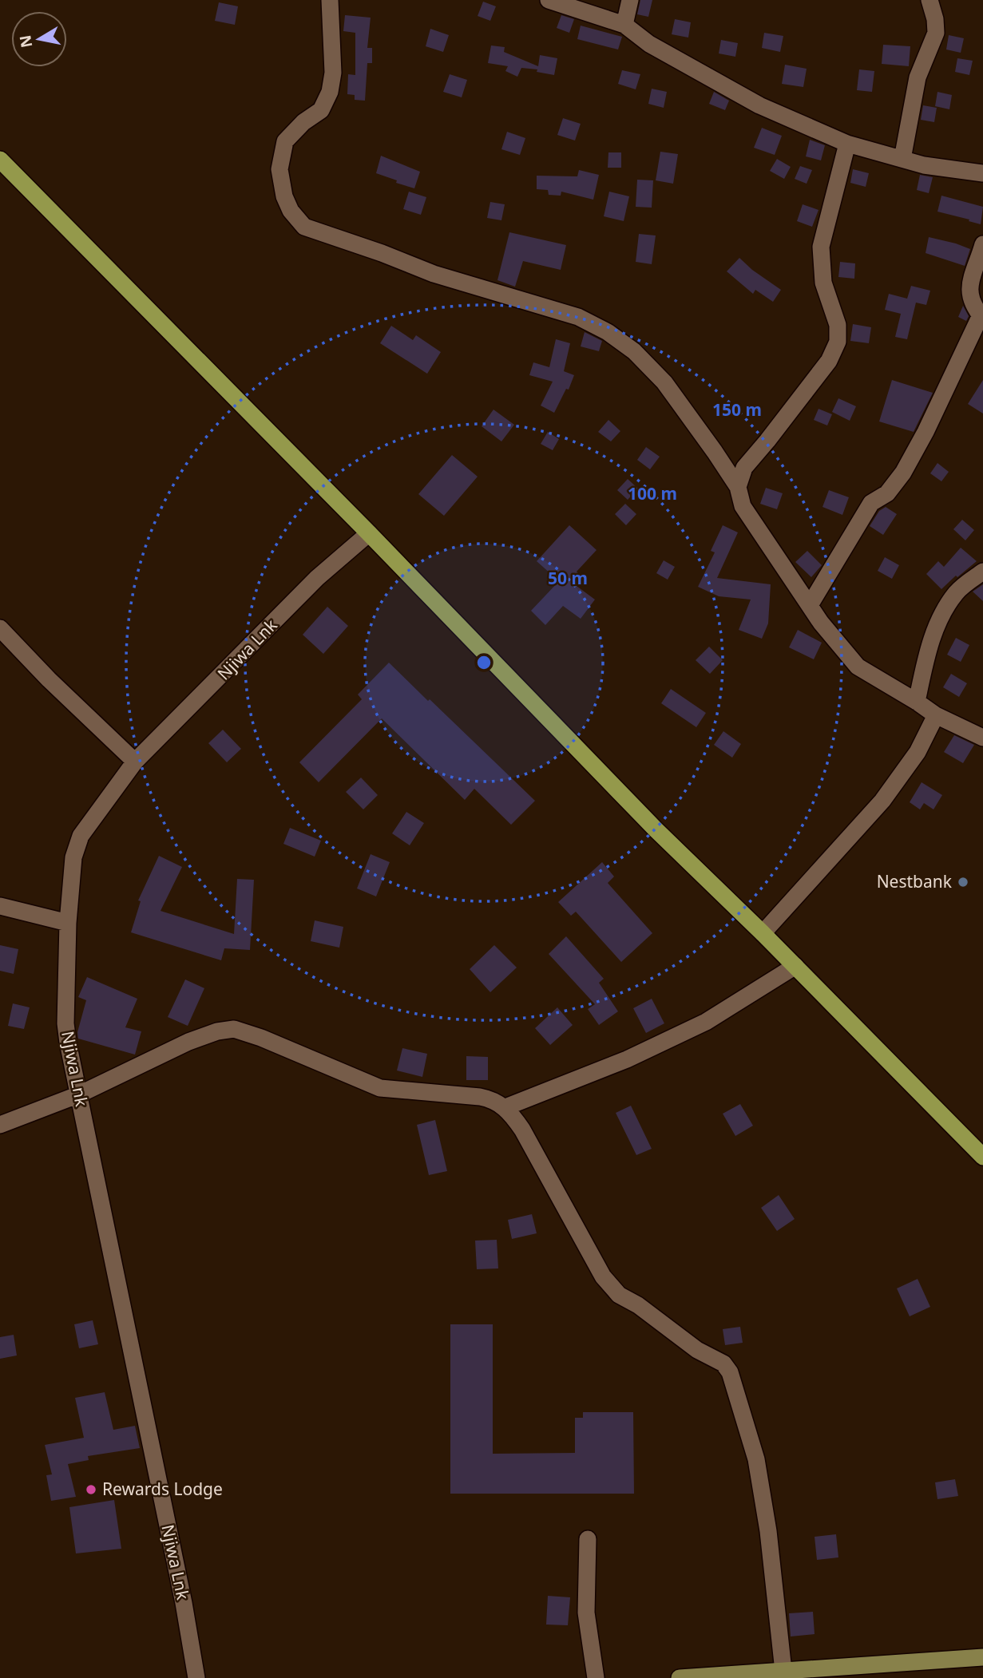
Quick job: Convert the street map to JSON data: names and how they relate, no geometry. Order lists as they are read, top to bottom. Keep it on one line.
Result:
{"streets":{"street":["Njiwa Lnk"]},"places":["Nestbank","Rewards Lodge"],"north":"left","rings":["150 m","100 m","50 m"]}
